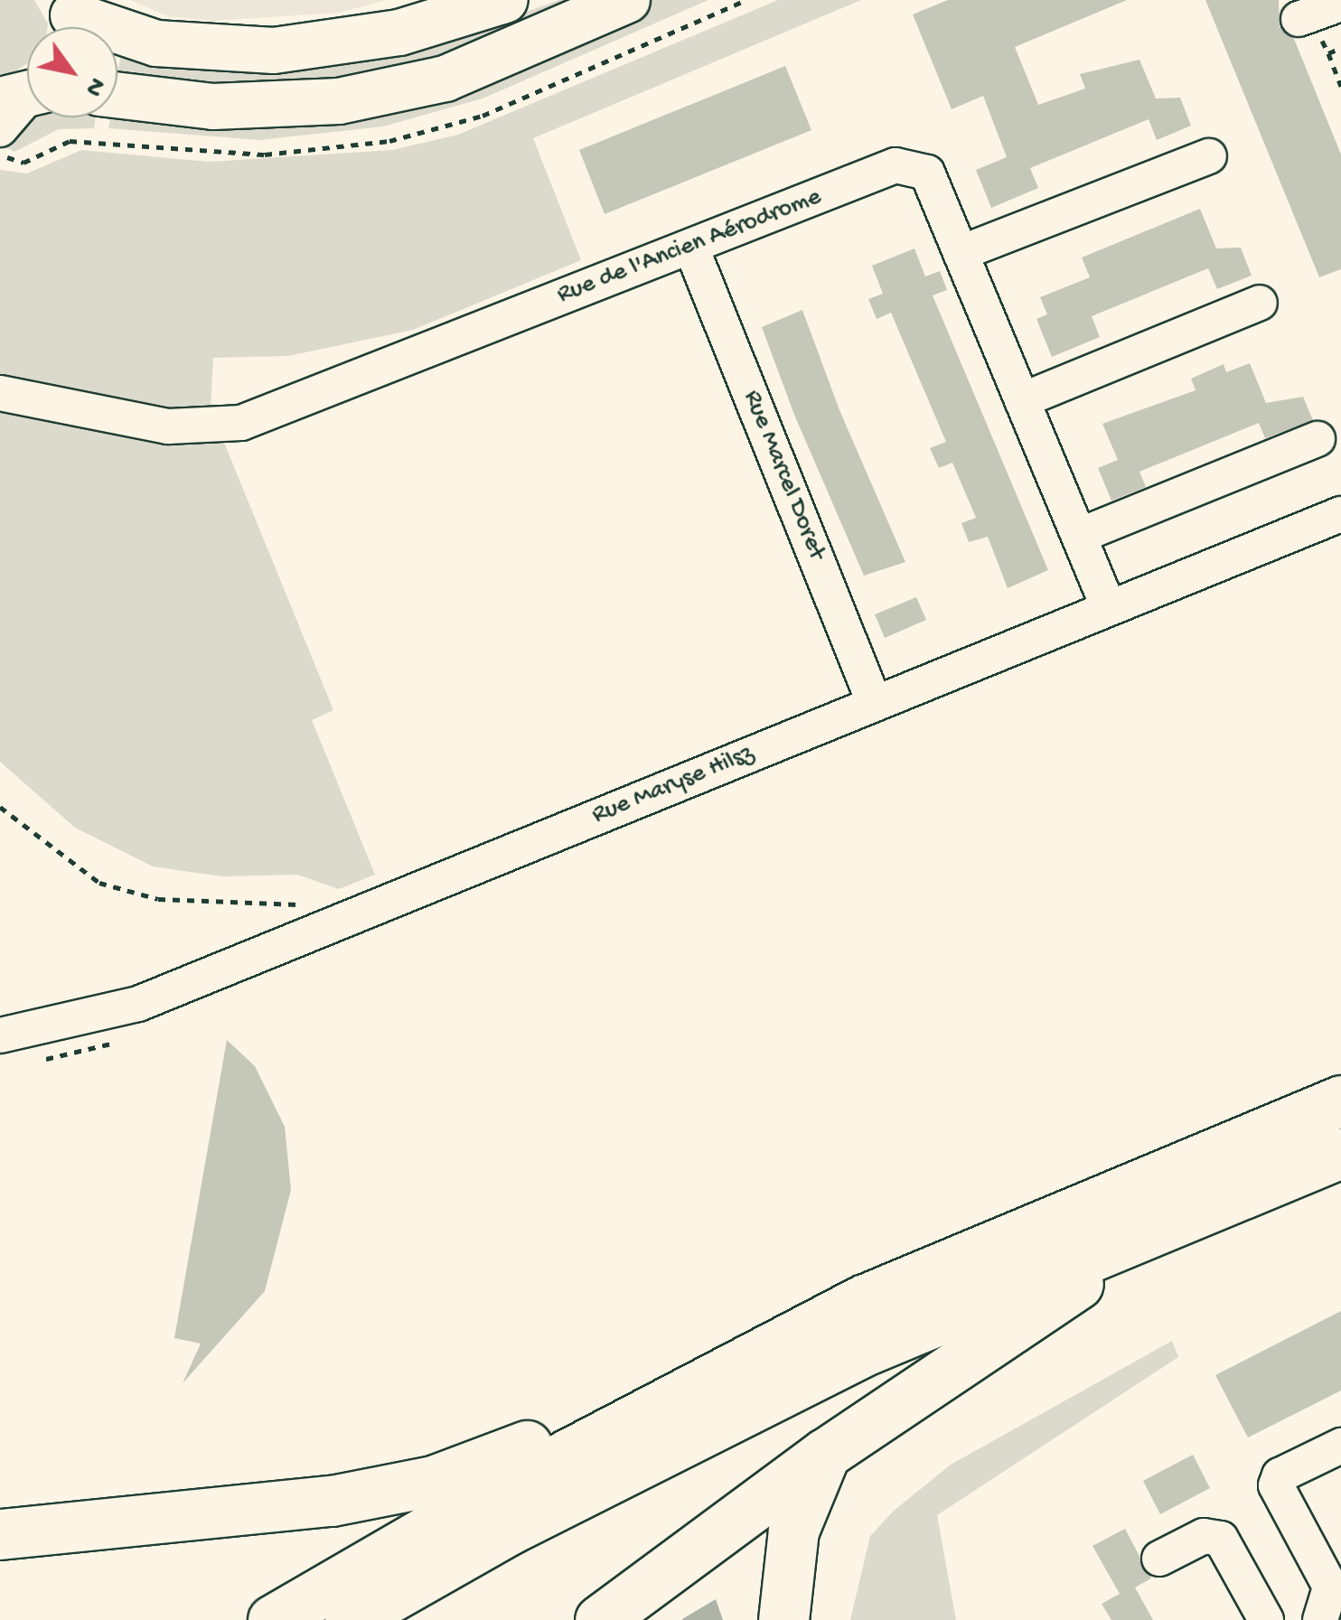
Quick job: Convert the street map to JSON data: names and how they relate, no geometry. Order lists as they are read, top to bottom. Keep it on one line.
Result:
{"streets":{"street":["Rue de l'Ancien Aérodrome","Rue Marcel Doret","Rue Maryse Hilsz"]},"crossings":[["Rue de l'Ancien Aérodrome","Rue Marcel Doret"],["Rue de l'Ancien Aérodrome","Rue Maryse Hilsz"],["Rue Marcel Doret","Rue Maryse Hilsz"]],"north":"bottom right"}
